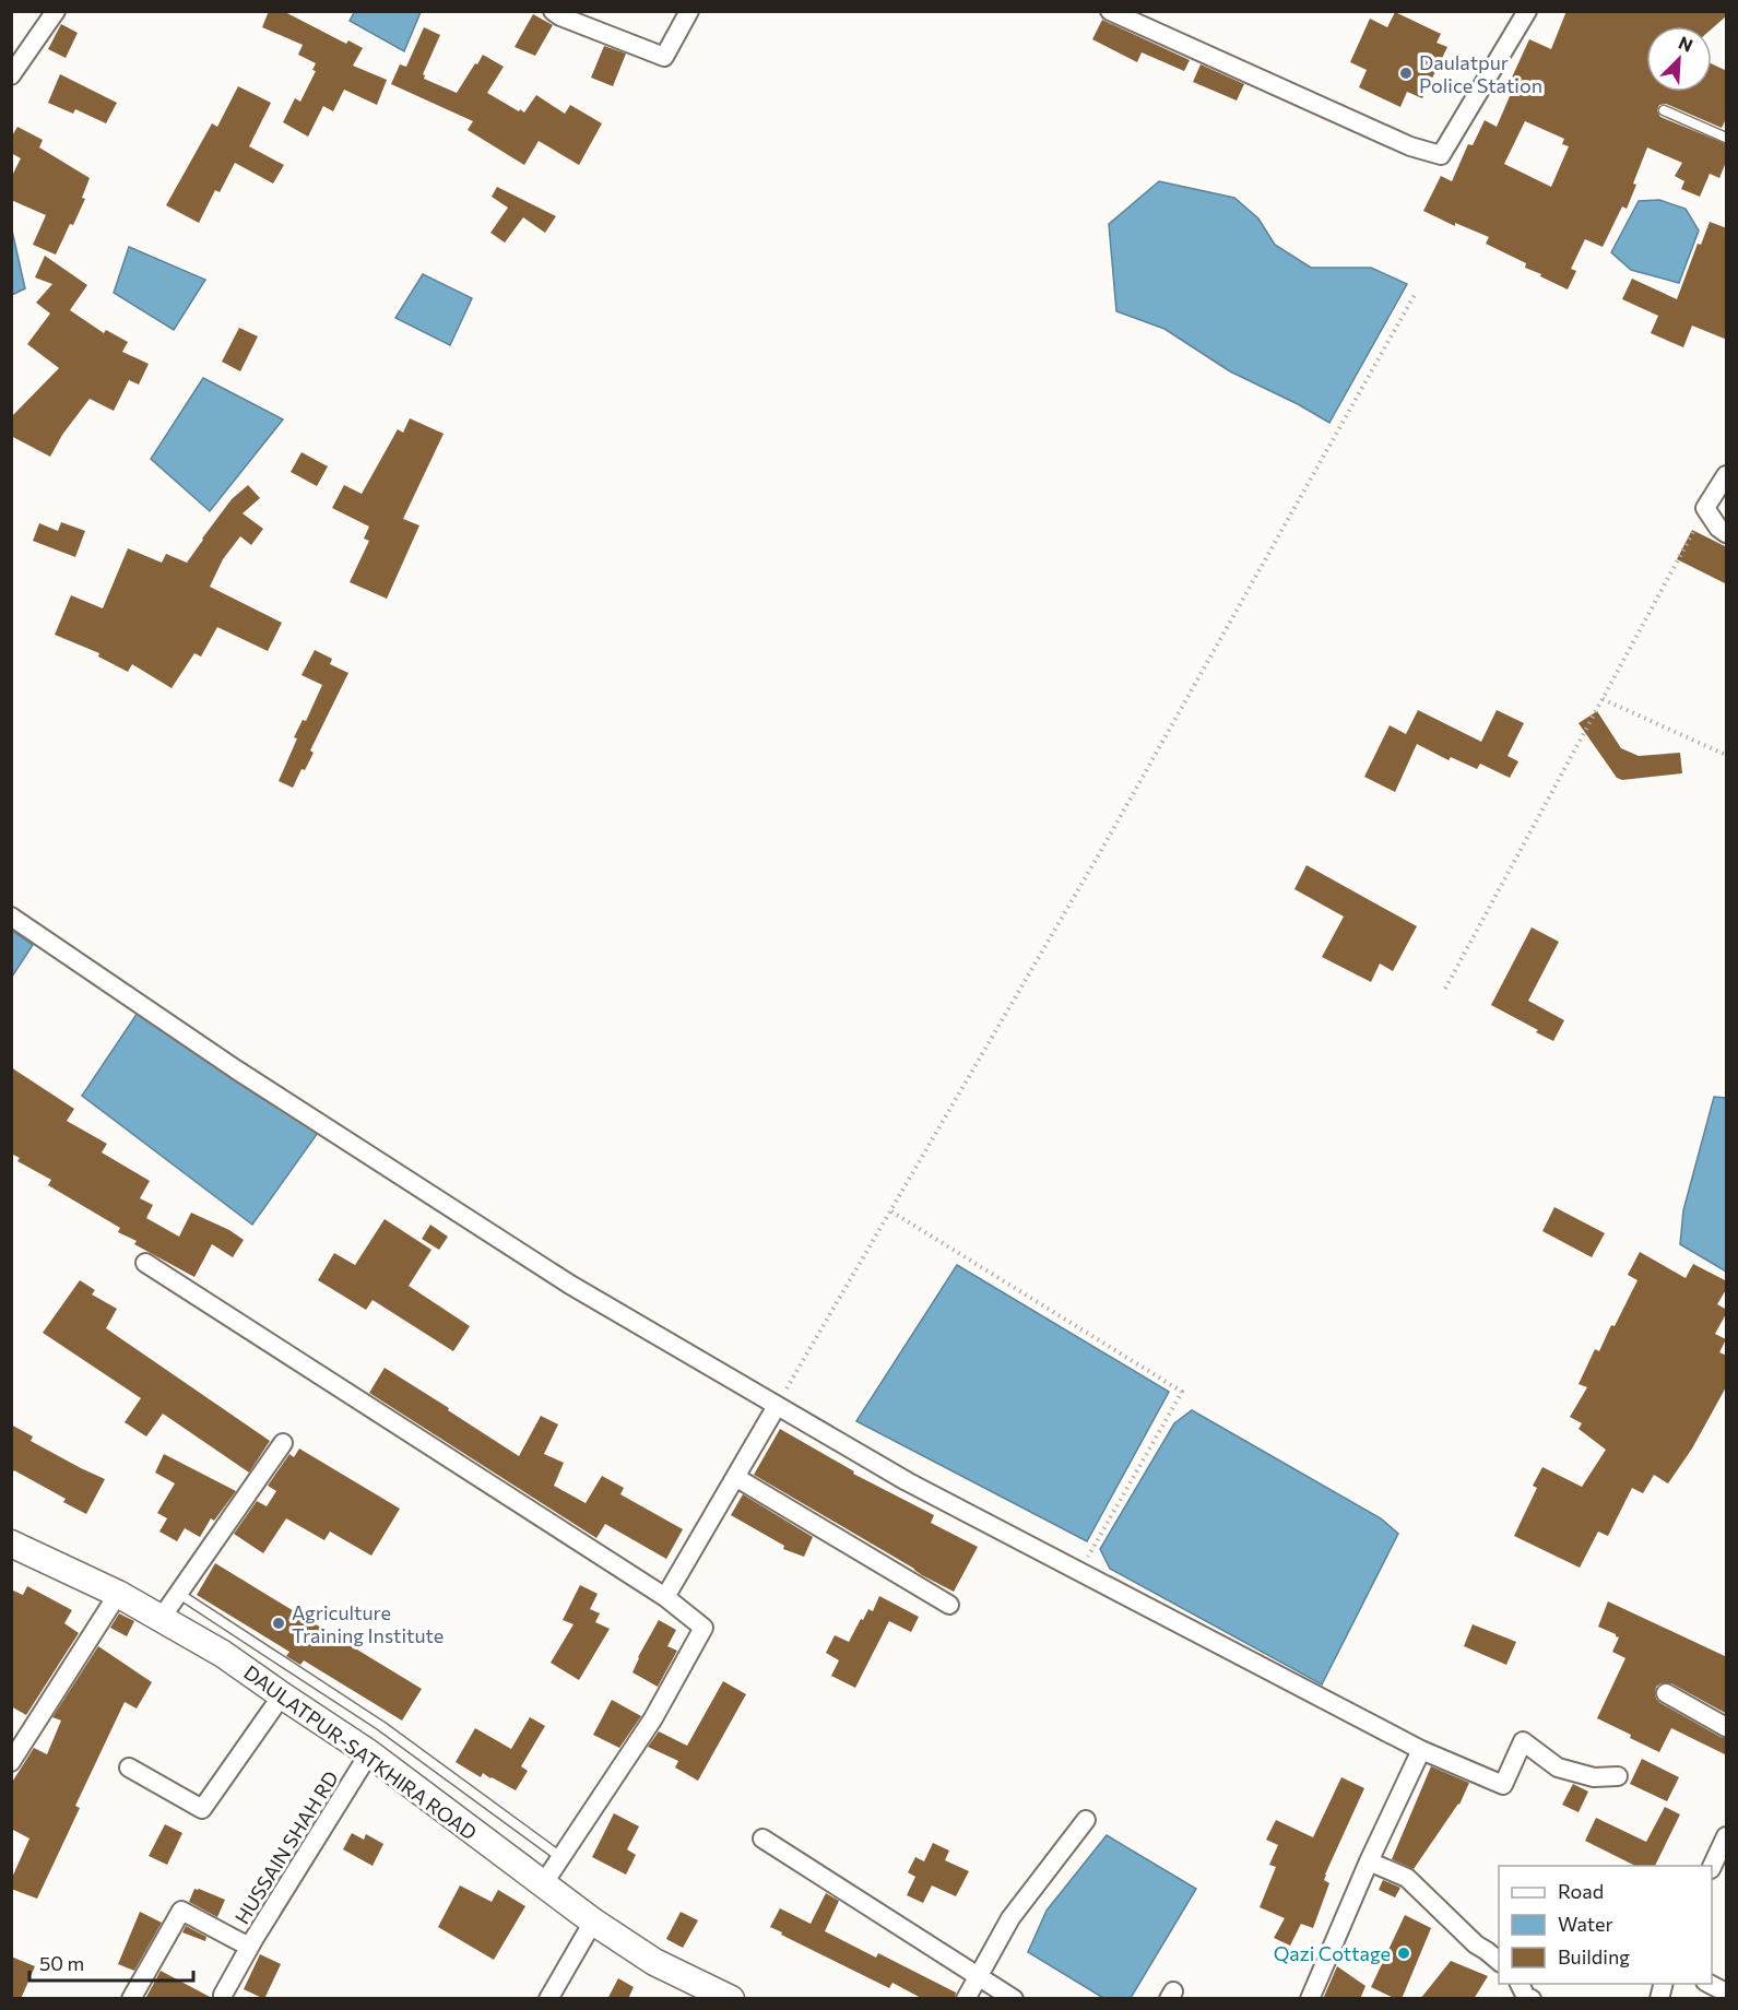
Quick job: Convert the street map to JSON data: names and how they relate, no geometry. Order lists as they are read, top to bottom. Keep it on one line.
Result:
{"streets":{"main road":["DAULATPUR-SATKHIRA ROAD"],"street":["HUSSAIN SHAH RD"]},"crossings":[["DAULATPUR-SATKHIRA ROAD","HUSSAIN SHAH RD"]],"places":["Daulatpur Police Station","Agriculture Training Institute","Qazi Cottage"],"legend":["Road","Water","Building"],"scale_bar":"50 m","north":"top right"}
